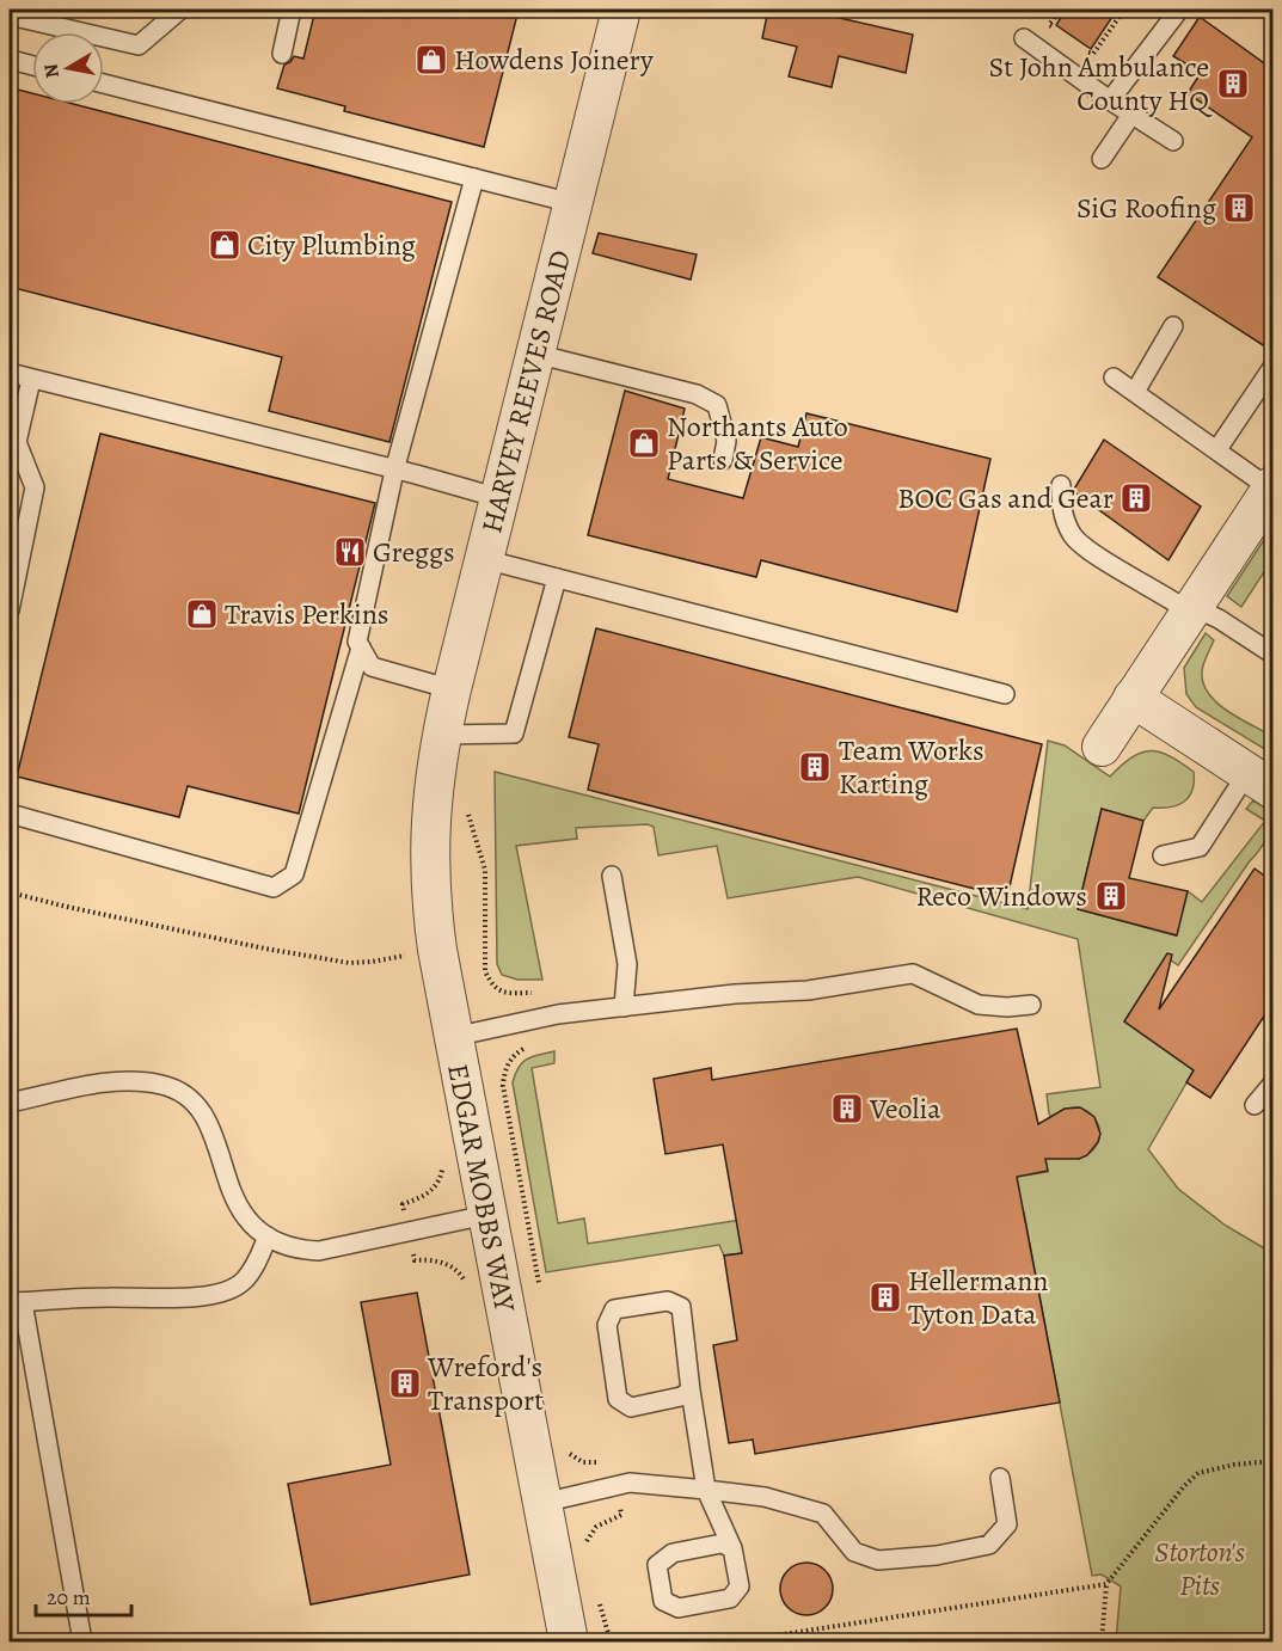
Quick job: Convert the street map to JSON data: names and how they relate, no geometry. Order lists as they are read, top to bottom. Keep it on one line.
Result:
{"streets":{"street":["HARVEY REEVES ROAD","EDGAR MOBBS WAY"]},"crossings":[["HARVEY REEVES ROAD","EDGAR MOBBS WAY"]],"parks":["Storton's Pits"],"places":{"shop":["Howdens Joinery","City Plumbing","Northants Auto Parts & Service","Travis Perkins"],"building":["St John Ambulance County HQ","SiG Roofing","BOC Gas and Gear","Team Works Karting","Reco Windows","Veolia","Hellermann Tyton Data","Wreford's Transport"],"restaurant":["Greggs"]},"scale_bar":"20 m","north":"left"}
